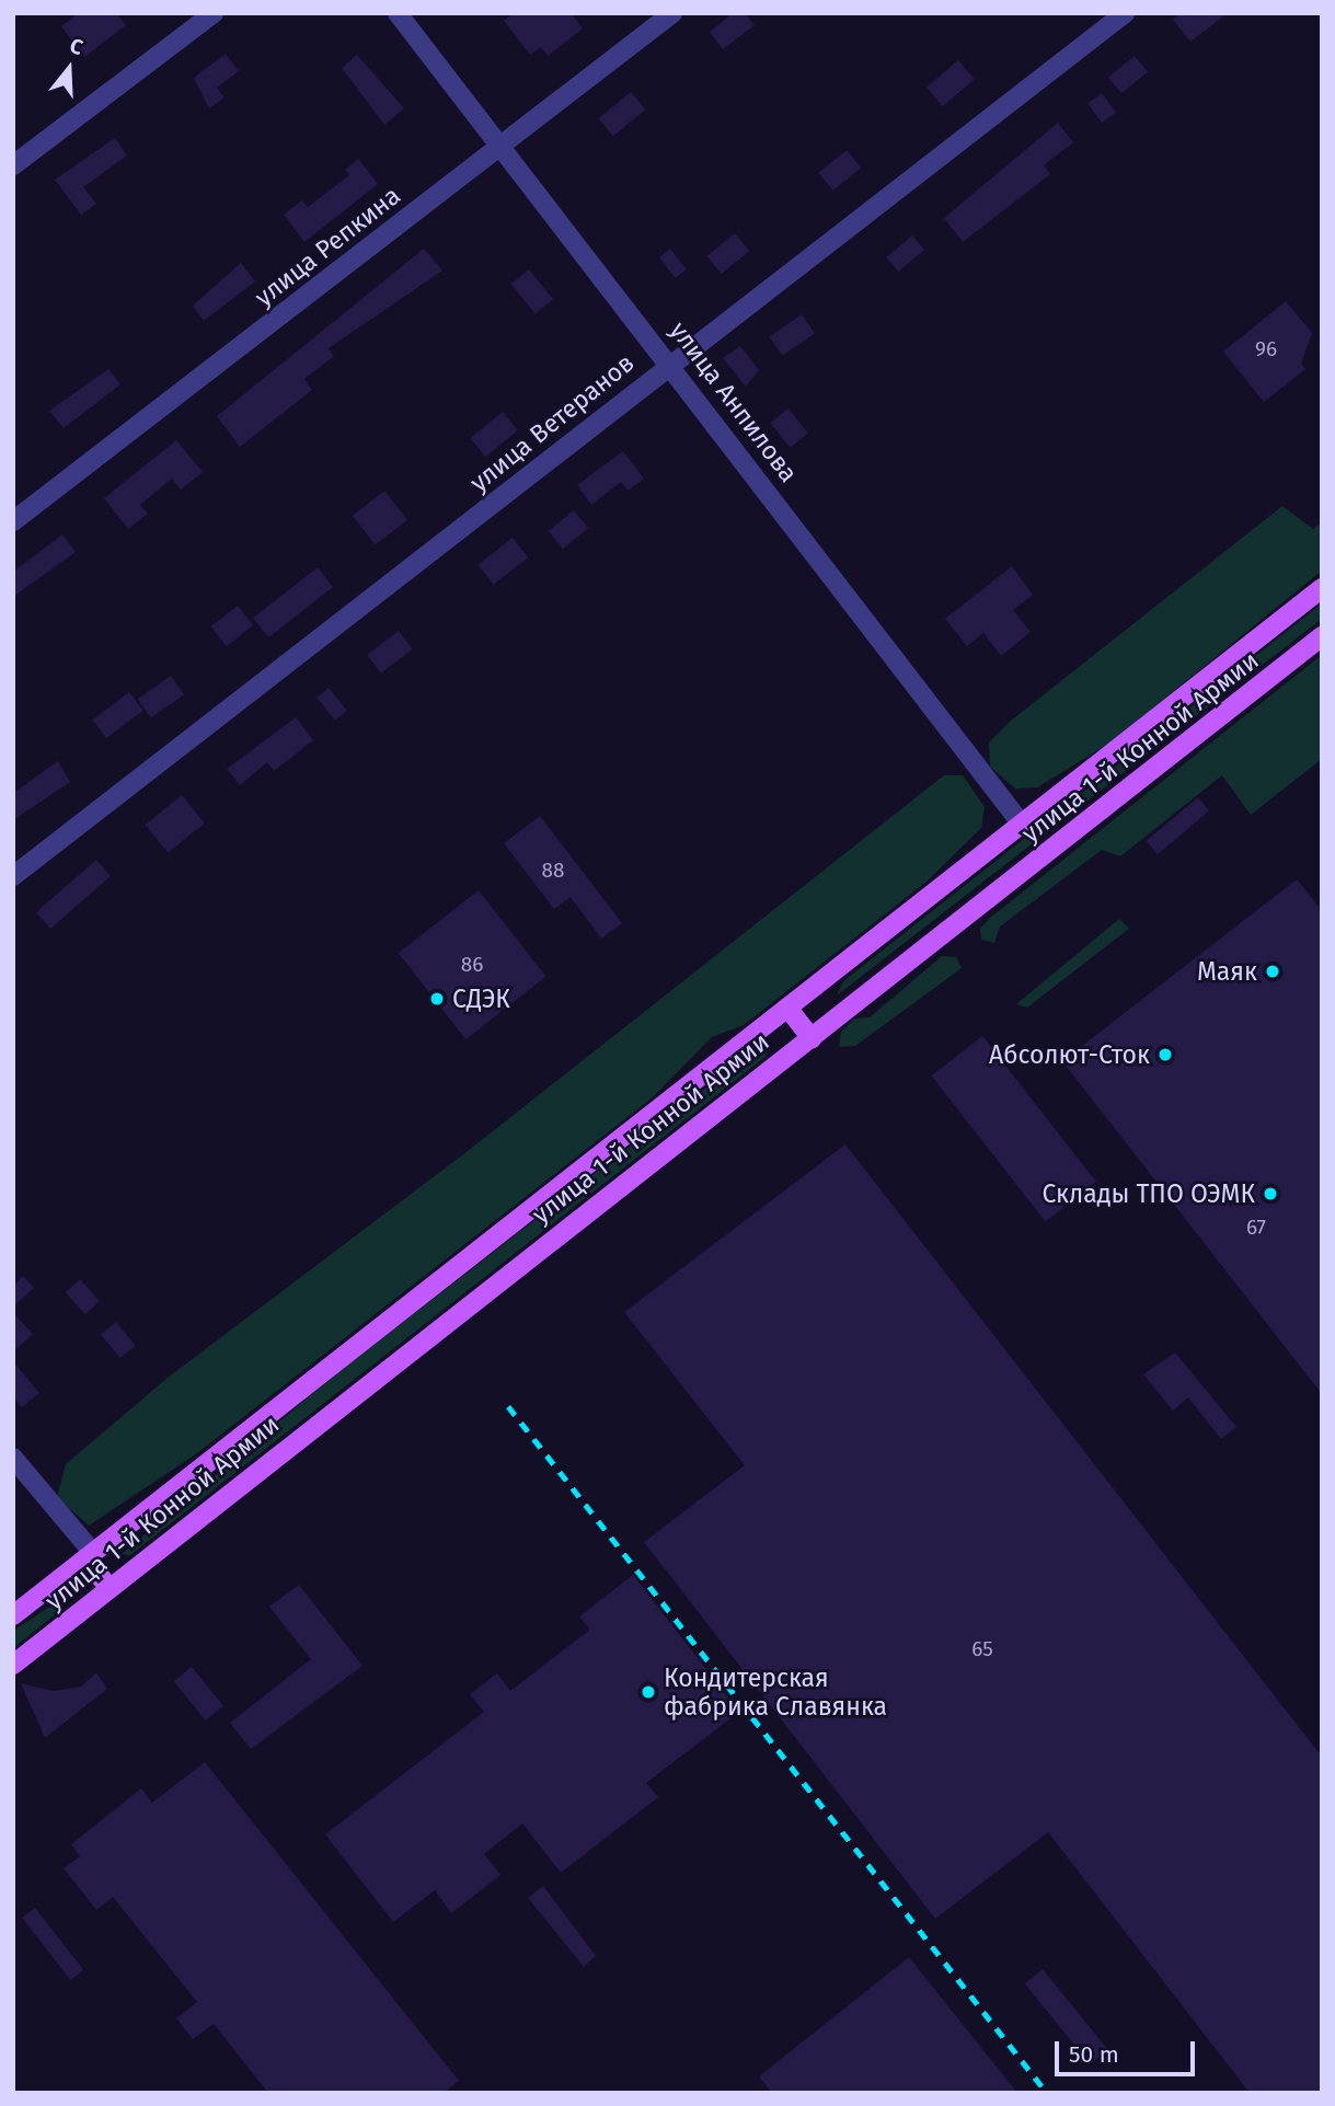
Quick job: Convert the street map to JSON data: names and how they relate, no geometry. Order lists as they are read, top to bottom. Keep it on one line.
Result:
{"streets":{"main road":["улица 1-й Конной Армии"],"street":["улица Репкина","улица Анпилова","улица Ветеранов"]},"crossings":[["улица Репкина","улица Анпилова"],["улица Анпилова","улица Ветеранов"],["улица Анпилова","улица 1-й Конной Армии"]],"places":["Маяк","СДЭК","Абсолют-Сток","Склады ТПО ОЭМК","Кондитерская фабрика Славянка"],"house_numbers":["96","88","86","67","65"],"scale_bar":"50 m","north":"top"}
